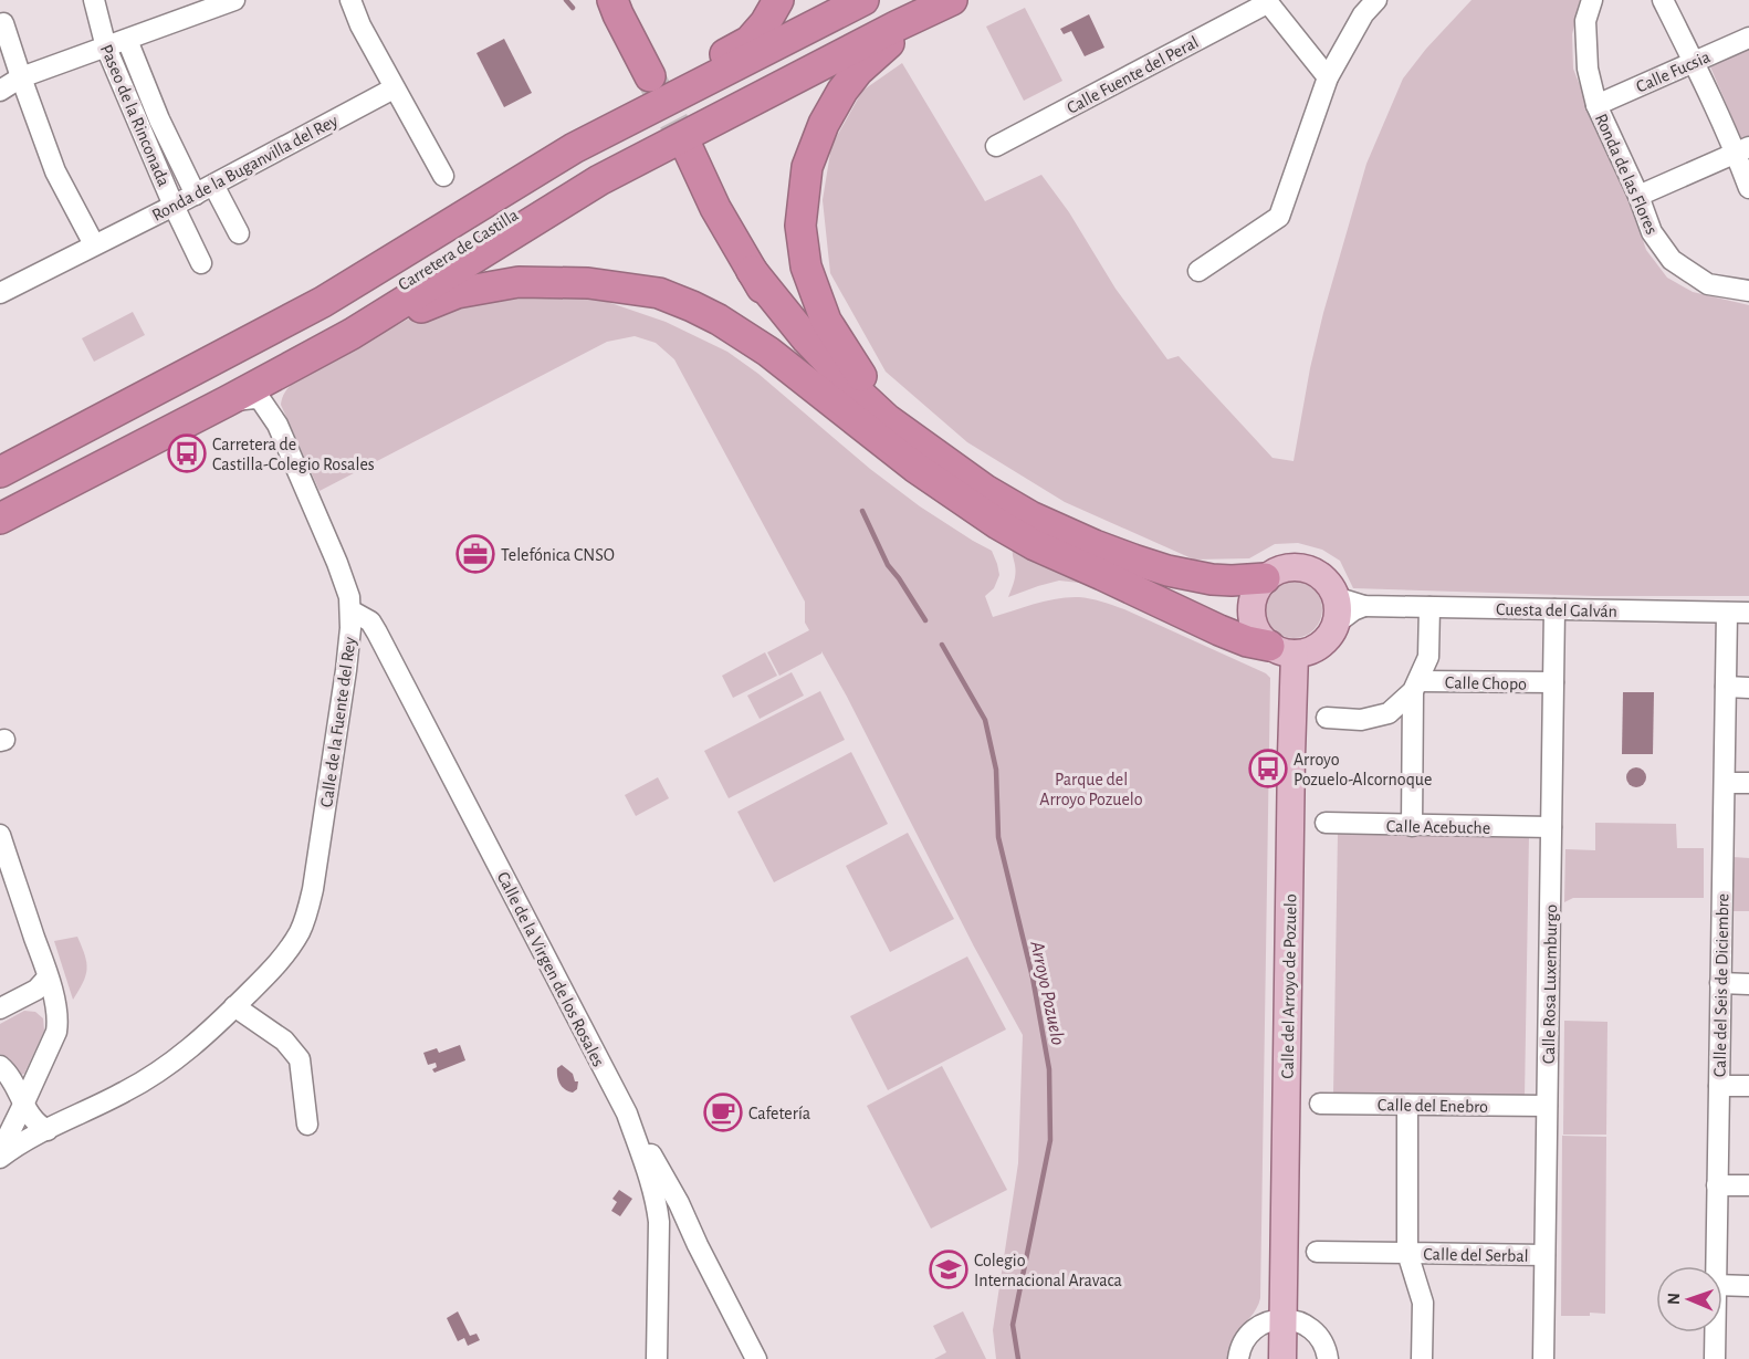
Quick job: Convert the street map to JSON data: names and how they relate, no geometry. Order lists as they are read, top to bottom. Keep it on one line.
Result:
{"streets":{"highway":["Carretera de Castilla"],"main road":["Calle del Arroyo de Pozuelo"],"street":["Calle Fucsia","Calle Fuente del Peral","Paseo de la Rinconada","Ronda de la Buganvilla del Rey","Ronda de las Flores","Cuesta del Galván","Calle Chopo","Calle de la Fuente del Rey","Calle Acebuche","Calle de la Virgen de los Rosales","Calle Rosa Luxemburgo","Calle del Seis de Diciembre","Calle del Enebro","Calle del Serbal"]},"crossings":[["Calle Fucsia","Ronda de las Flores"],["Paseo de la Rinconada","Ronda de la Buganvilla del Rey"],["Cuesta del Galván","Calle Rosa Luxemburgo"],["Cuesta del Galván","Calle del Seis de Diciembre"],["Cuesta del Galván","Calle del Arroyo de Pozuelo"],["Calle Chopo","Calle Rosa Luxemburgo"],["Calle de la Fuente del Rey","Calle de la Virgen de los Rosales"],["Calle Acebuche","Calle Rosa Luxemburgo"],["Calle Rosa Luxemburgo","Calle del Enebro"],["Calle Rosa Luxemburgo","Calle del Serbal"]],"water":["Arroyo Pozuelo"],"parks":["Parque del Arroyo Pozuelo"],"places":{"bus stop":["Carretera de Castilla-Colegio Rosales","Arroyo Pozuelo-Alcornoque"],"office":["Telefónica CNSO"],"cafe":["Cafetería"],"school or university":["Colegio Internacional Aravaca"]},"north":"left"}
